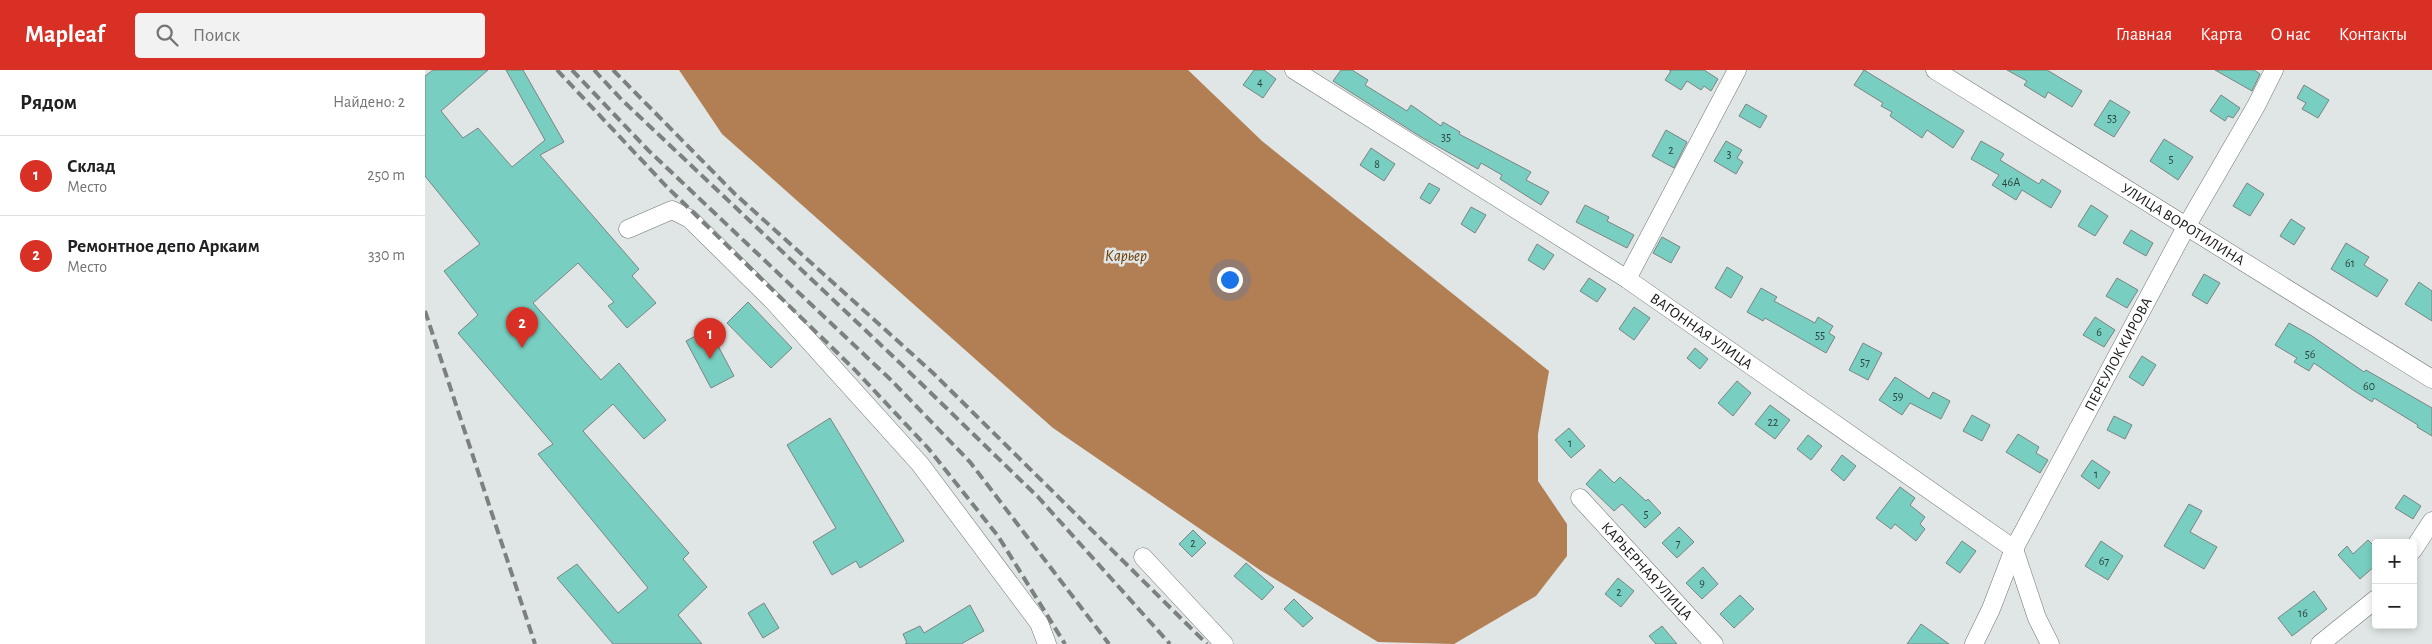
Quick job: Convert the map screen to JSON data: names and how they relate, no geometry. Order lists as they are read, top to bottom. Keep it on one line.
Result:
{"streets":{"street":["УЛИЦА ВОРОТИЛИНА","ВАГОННАЯ УЛИЦА","ПЕРЕУЛОК КИРОВА","КАРЬЕРНАЯ УЛИЦА"]},"crossings":[["УЛИЦА ВОРОТИЛИНА","ПЕРЕУЛОК КИРОВА"],["ВАГОННАЯ УЛИЦА","ПЕРЕУЛОК КИРОВА"]],"water":["Карьер"],"house_numbers":["4","53","35","2","3","5","8","46А","61","6","55","56","57","60","59","22","1","1","5","2","7","67","9","2","16"],"page":{"header":"Mapleaf","search":"Поиск","nav":["Главная","Карта","О нас","Контакты"],"heading":["Рядом","Найдено: 2"],"list":[{"mark":"1","name":"Склад","note":"Место","value":"250 m"},{"mark":"2","name":"Ремонтное депо Аркаим","note":"Место","value":"330 m"}],"pins":["2","1"],"map_buttons":["+","−"]}}
